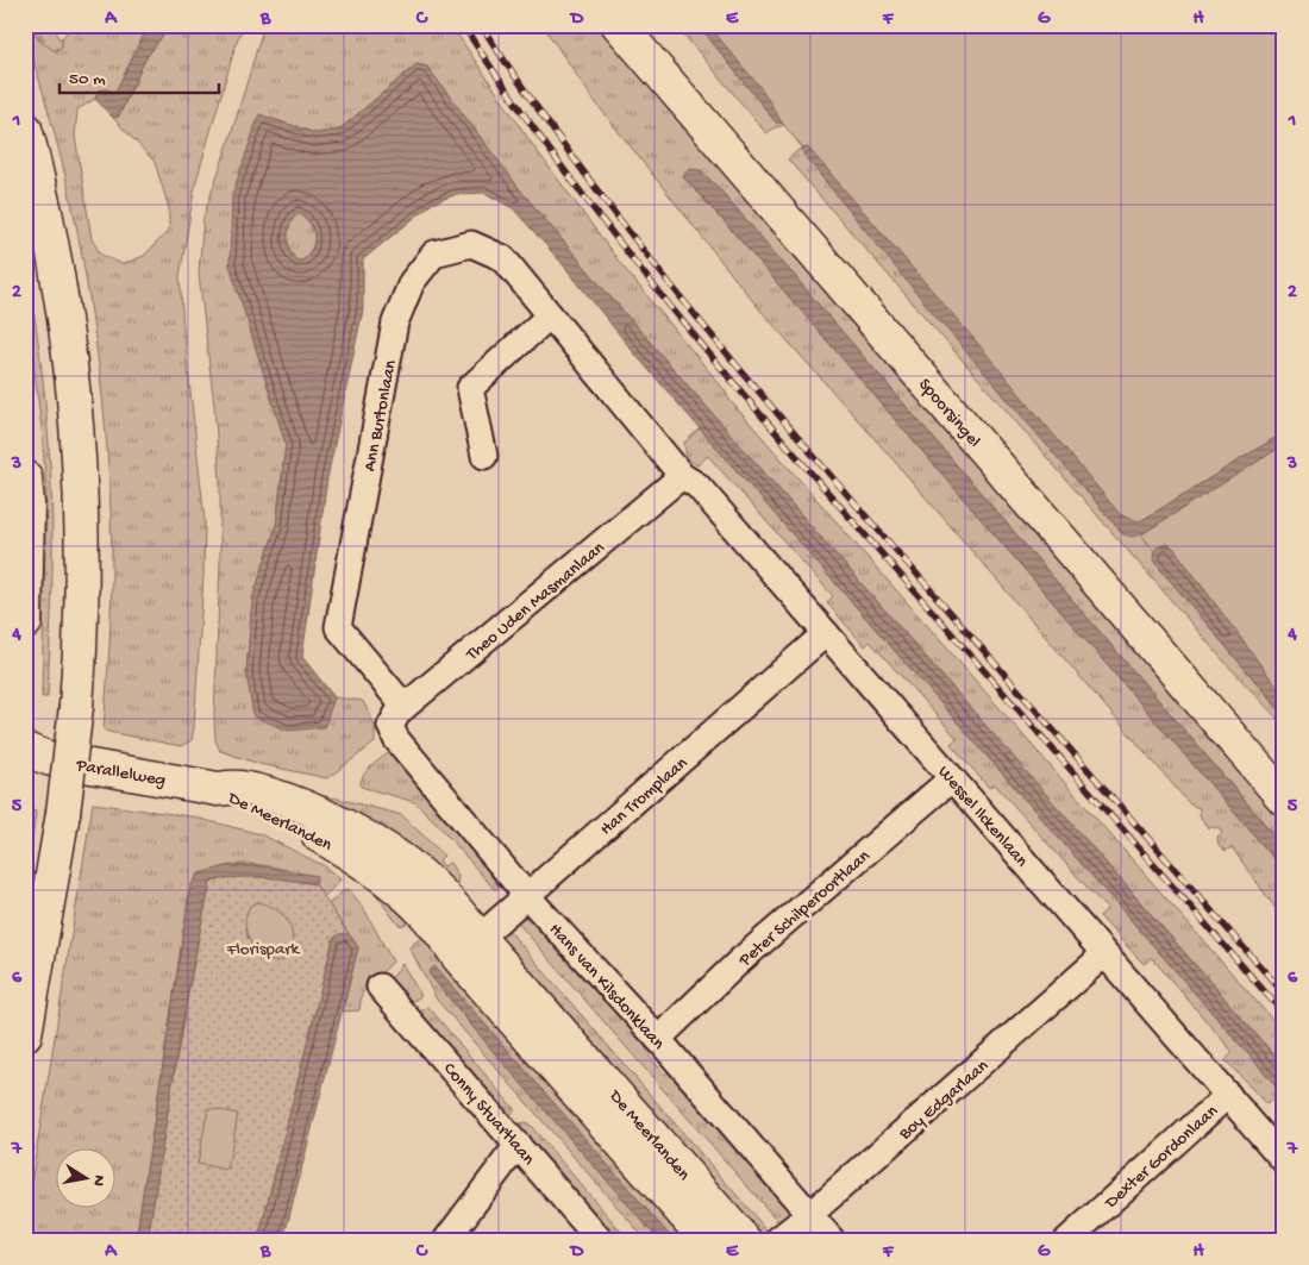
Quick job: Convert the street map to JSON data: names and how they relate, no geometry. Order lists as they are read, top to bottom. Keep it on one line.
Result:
{"streets":{"main road":["Spoorsingel","Parallelweg","De Meerlanden"],"street":["Ann Burtonlaan","Theo Uden Masmanlaan","Han Tromplaan","Wessel Ilckenlaan","Peter Schilperoortlaan","Hans van Kilsdonklaan","Boy Edgarlaan","Conny Stuartlaan","Dexter Gordonlaan"]},"crossings":[["Ann Burtonlaan","Theo Uden Masmanlaan"],["Ann Burtonlaan","Wessel Ilckenlaan"],["Ann Burtonlaan","Hans van Kilsdonklaan"],["Theo Uden Masmanlaan","Wessel Ilckenlaan"],["Theo Uden Masmanlaan","Hans van Kilsdonklaan"],["Parallelweg","De Meerlanden"],["Han Tromplaan","Wessel Ilckenlaan"],["Han Tromplaan","De Meerlanden"],["Han Tromplaan","Hans van Kilsdonklaan"],["Wessel Ilckenlaan","Peter Schilperoortlaan"],["Wessel Ilckenlaan","Boy Edgarlaan"],["Wessel Ilckenlaan","Dexter Gordonlaan"],["Peter Schilperoortlaan","Hans van Kilsdonklaan"],["Hans van Kilsdonklaan","Boy Edgarlaan"]],"parks":["Florispark"],"scale_bar":"50 m","north":"right","grid":{"columns":["A","B","C","D","E","F","G","H"],"rows":["1","2","3","4","5","6","7"]}}
